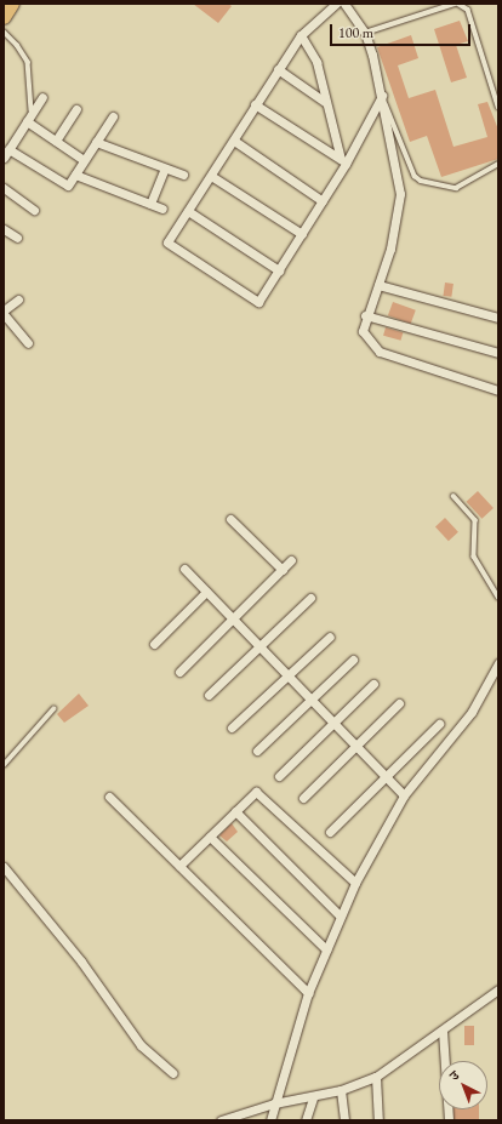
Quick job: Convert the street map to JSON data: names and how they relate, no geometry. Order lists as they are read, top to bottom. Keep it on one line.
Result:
{"scale_bar":"100 m","north":"top left"}
